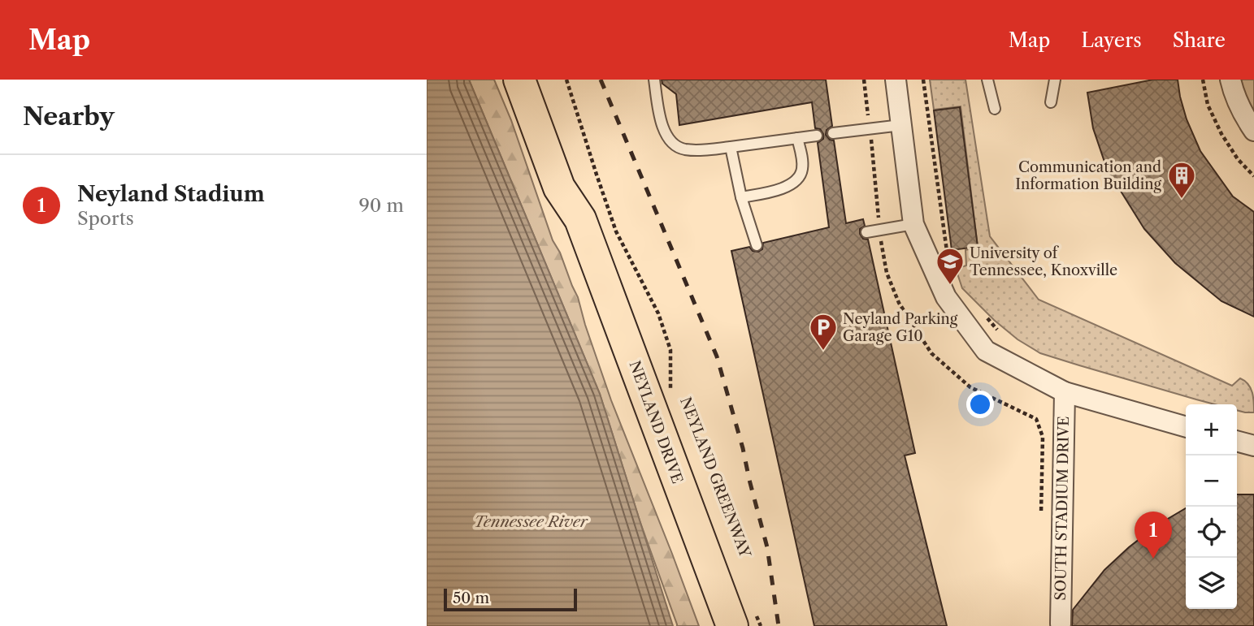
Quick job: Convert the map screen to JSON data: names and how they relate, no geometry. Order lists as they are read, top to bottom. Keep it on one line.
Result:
{"streets":{"main road":["NEYLAND DRIVE"],"street":["SOUTH STADIUM DRIVE"],"path":["NEYLAND GREENWAY"]},"water":["Tennessee River"],"places":{"building":["Communication and Information Building"],"school or university":["University of Tennessee, Knoxville"],"parking":["Neyland Parking Garage G10"]},"scale_bar":"50 m","page":{"header":"Map","nav":["Map","Layers","Share"],"heading":"Nearby","list":[{"mark":"1","name":"Neyland Stadium","note":"Sports","value":"90 m"}],"map_buttons":["+","−"],"pins":"1","scale":"50 m"}}
